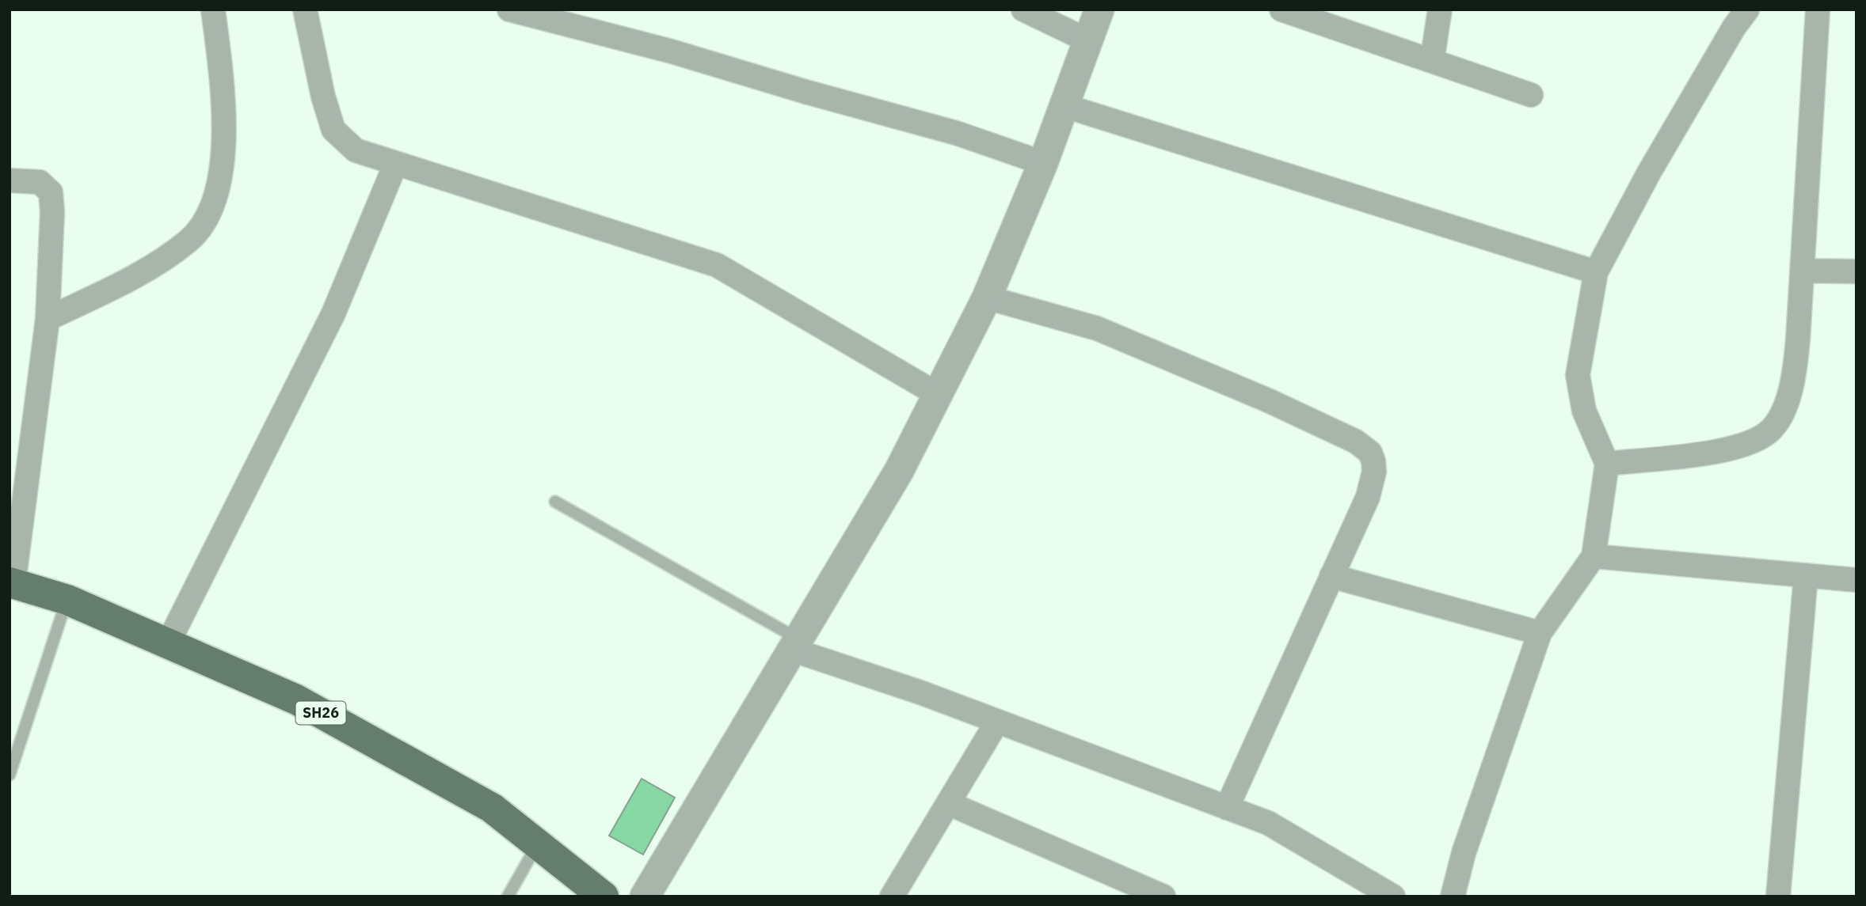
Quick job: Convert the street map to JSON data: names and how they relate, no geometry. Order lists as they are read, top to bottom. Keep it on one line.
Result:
{"streets":{"main road":["SH26"]}}
